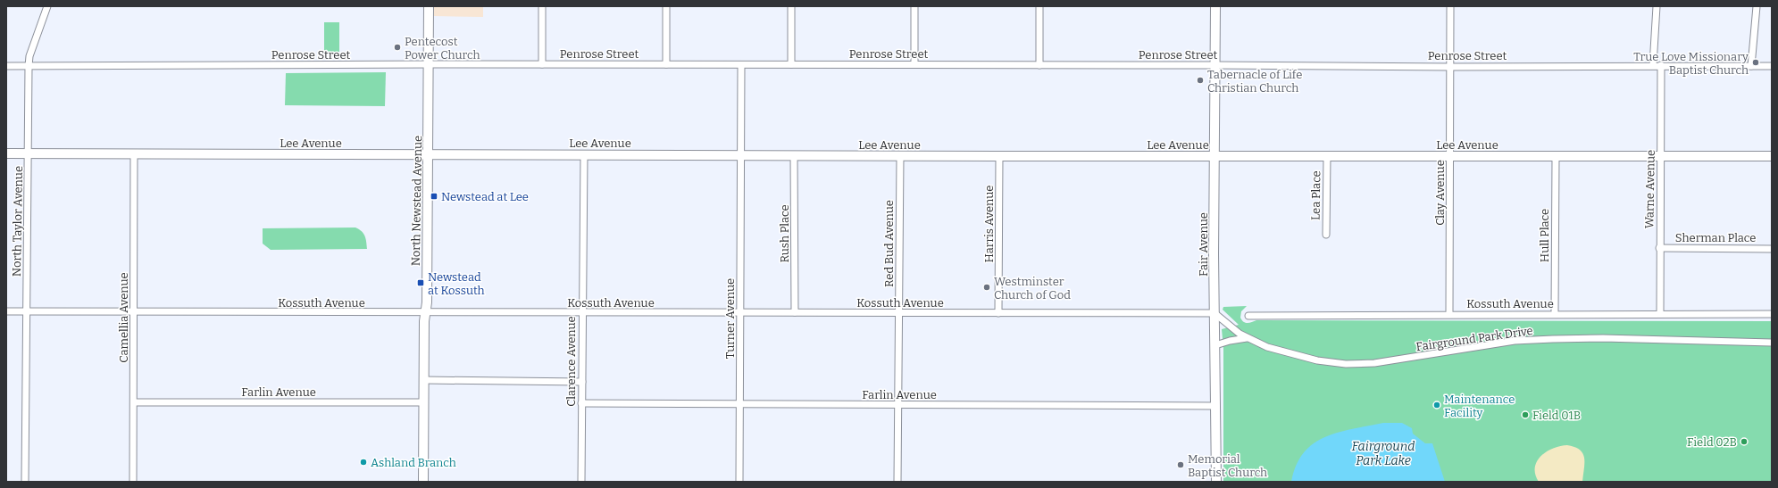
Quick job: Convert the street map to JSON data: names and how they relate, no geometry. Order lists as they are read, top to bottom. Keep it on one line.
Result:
{"streets":{"street":["Penrose Street","Lee Avenue","Warne Avenue","Clay Avenue","Lea Place","North Newstead Avenue","North Taylor Avenue","Harris Avenue","Rush Place","Hull Place","Sherman Place","Red Bud Avenue","Fair Avenue","Kossuth Avenue","Camellia Avenue","Turner Avenue","Fairground Park Drive","Clarence Avenue","Farlin Avenue"]},"crossings":[["Penrose Street","Warne Avenue"],["Penrose Street","Clay Avenue"],["Penrose Street","North Newstead Avenue"],["Penrose Street","North Taylor Avenue"],["Penrose Street","Fair Avenue"],["Penrose Street","Turner Avenue"],["Lee Avenue","Warne Avenue"],["Lee Avenue","Clay Avenue"],["Lee Avenue","Lea Place"],["Lee Avenue","North Newstead Avenue"],["Lee Avenue","North Taylor Avenue"],["Lee Avenue","Harris Avenue"],["Lee Avenue","Rush Place"],["Lee Avenue","Hull Place"],["Lee Avenue","Red Bud Avenue"],["Lee Avenue","Fair Avenue"],["Lee Avenue","Camellia Avenue"],["Lee Avenue","Turner Avenue"],["Lee Avenue","Clarence Avenue"],["Warne Avenue","Sherman Place"],["Warne Avenue","Kossuth Avenue"],["Clay Avenue","Kossuth Avenue"],["North Newstead Avenue","Kossuth Avenue"],["North Newstead Avenue","Farlin Avenue"],["North Taylor Avenue","Kossuth Avenue"],["Harris Avenue","Kossuth Avenue"],["Rush Place","Kossuth Avenue"],["Hull Place","Kossuth Avenue"],["Red Bud Avenue","Kossuth Avenue"],["Red Bud Avenue","Farlin Avenue"],["Fair Avenue","Kossuth Avenue"],["Fair Avenue","Fairground Park Drive"],["Fair Avenue","Farlin Avenue"],["Kossuth Avenue","Camellia Avenue"],["Kossuth Avenue","Turner Avenue"],["Kossuth Avenue","Fairground Park Drive"],["Kossuth Avenue","Clarence Avenue"],["Camellia Avenue","Farlin Avenue"],["Turner Avenue","Farlin Avenue"],["Clarence Avenue","Farlin Avenue"]],"water":["Fairground Park Lake"],"places":{"other":["Pentecost Power Church","True Love Missionary Baptist Church","Tabernacle of Life Christian Church","Westminster Church of God","Maintenance Facility","Field 01B","Field 02B","Ashland Branch","Memorial Baptist Church"],"transit":["Newstead at Lee","Newstead at Kossuth"]}}
